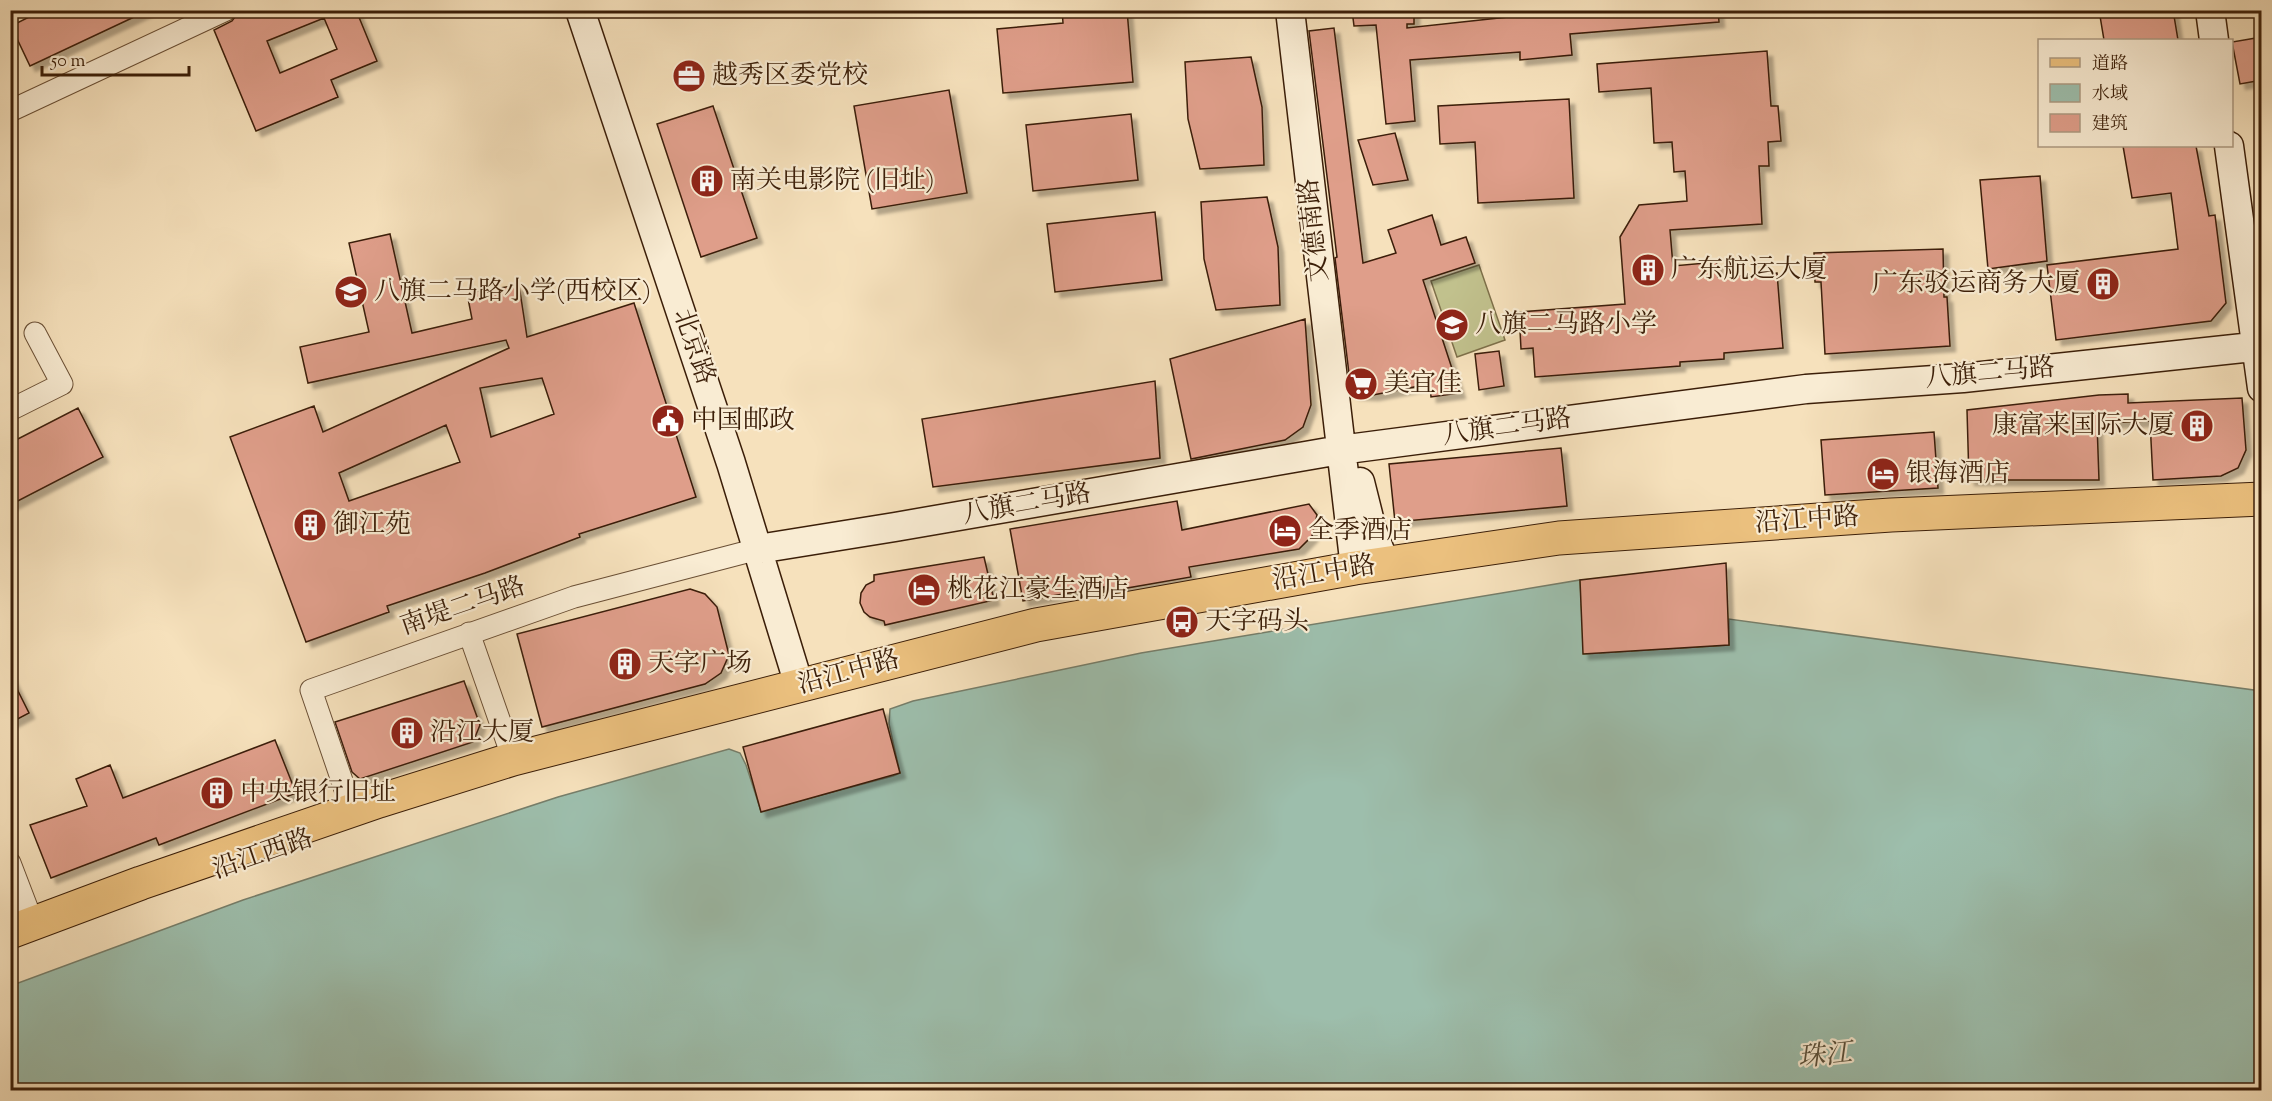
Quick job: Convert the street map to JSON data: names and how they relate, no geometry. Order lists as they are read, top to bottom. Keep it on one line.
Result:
{"streets":{"main road":["沿江中路","沿江西路"],"street":["文德南路","北京路","八旗二马路","南堤二马路"]},"crossings":[["文德南路","八旗二马路"],["文德南路","沿江中路"],["北京路","八旗二马路"],["北京路","沿江中路"],["北京路","南堤二马路"],["八旗二马路","南堤二马路"],["沿江中路","沿江西路"],["南堤二马路","沿江西路"]],"water":["珠江"],"places":{"office":["越秀区委党校"],"building":["南关电影院 (旧址)","广东航运大厦","广东驳运商务大厦","康富来国际大厦","御江苑","天字广场","沿江大厦","中央银行旧址"],"school or university":["八旗二马路小学(西校区)","八旗二马路小学"],"supermarket":["美宜佳"],"public building":["中国邮政"],"hotel":["银海酒店","全季酒店","桃花江豪生酒店"],"bus stop":["天字码头"]},"legend":["道路","水域","建筑"],"scale_bar":"50 m"}
